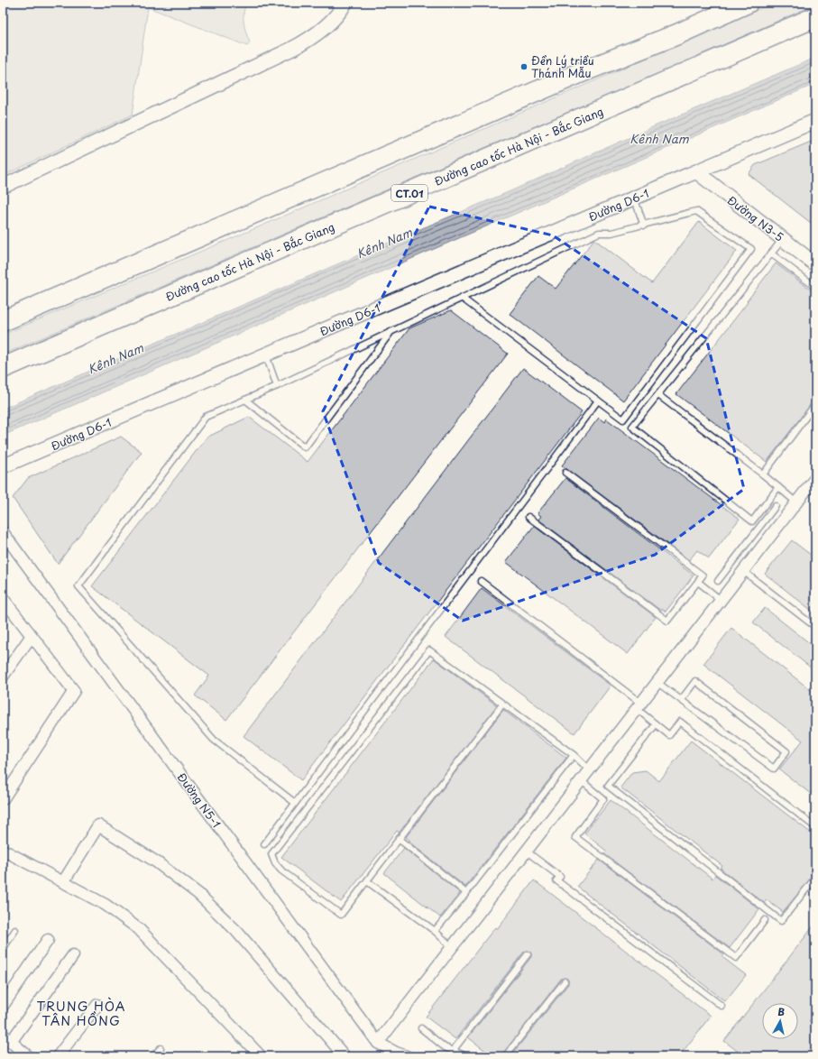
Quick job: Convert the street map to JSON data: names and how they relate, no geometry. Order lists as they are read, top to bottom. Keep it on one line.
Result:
{"streets":{"highway":["Đường cao tốc Hà Nội - Bắc Giang","CT.01"],"street":["Đường D6-1","Đường N3-5","Đường N5-1"]},"crossings":[["Đường D6-1","Đường N3-5"]],"districts":["TRUNG HÒA TÂN HỒNG"],"water":["Kênh Nam"],"places":["Đền Lý triều Thánh Mẫu"],"north":"top"}
